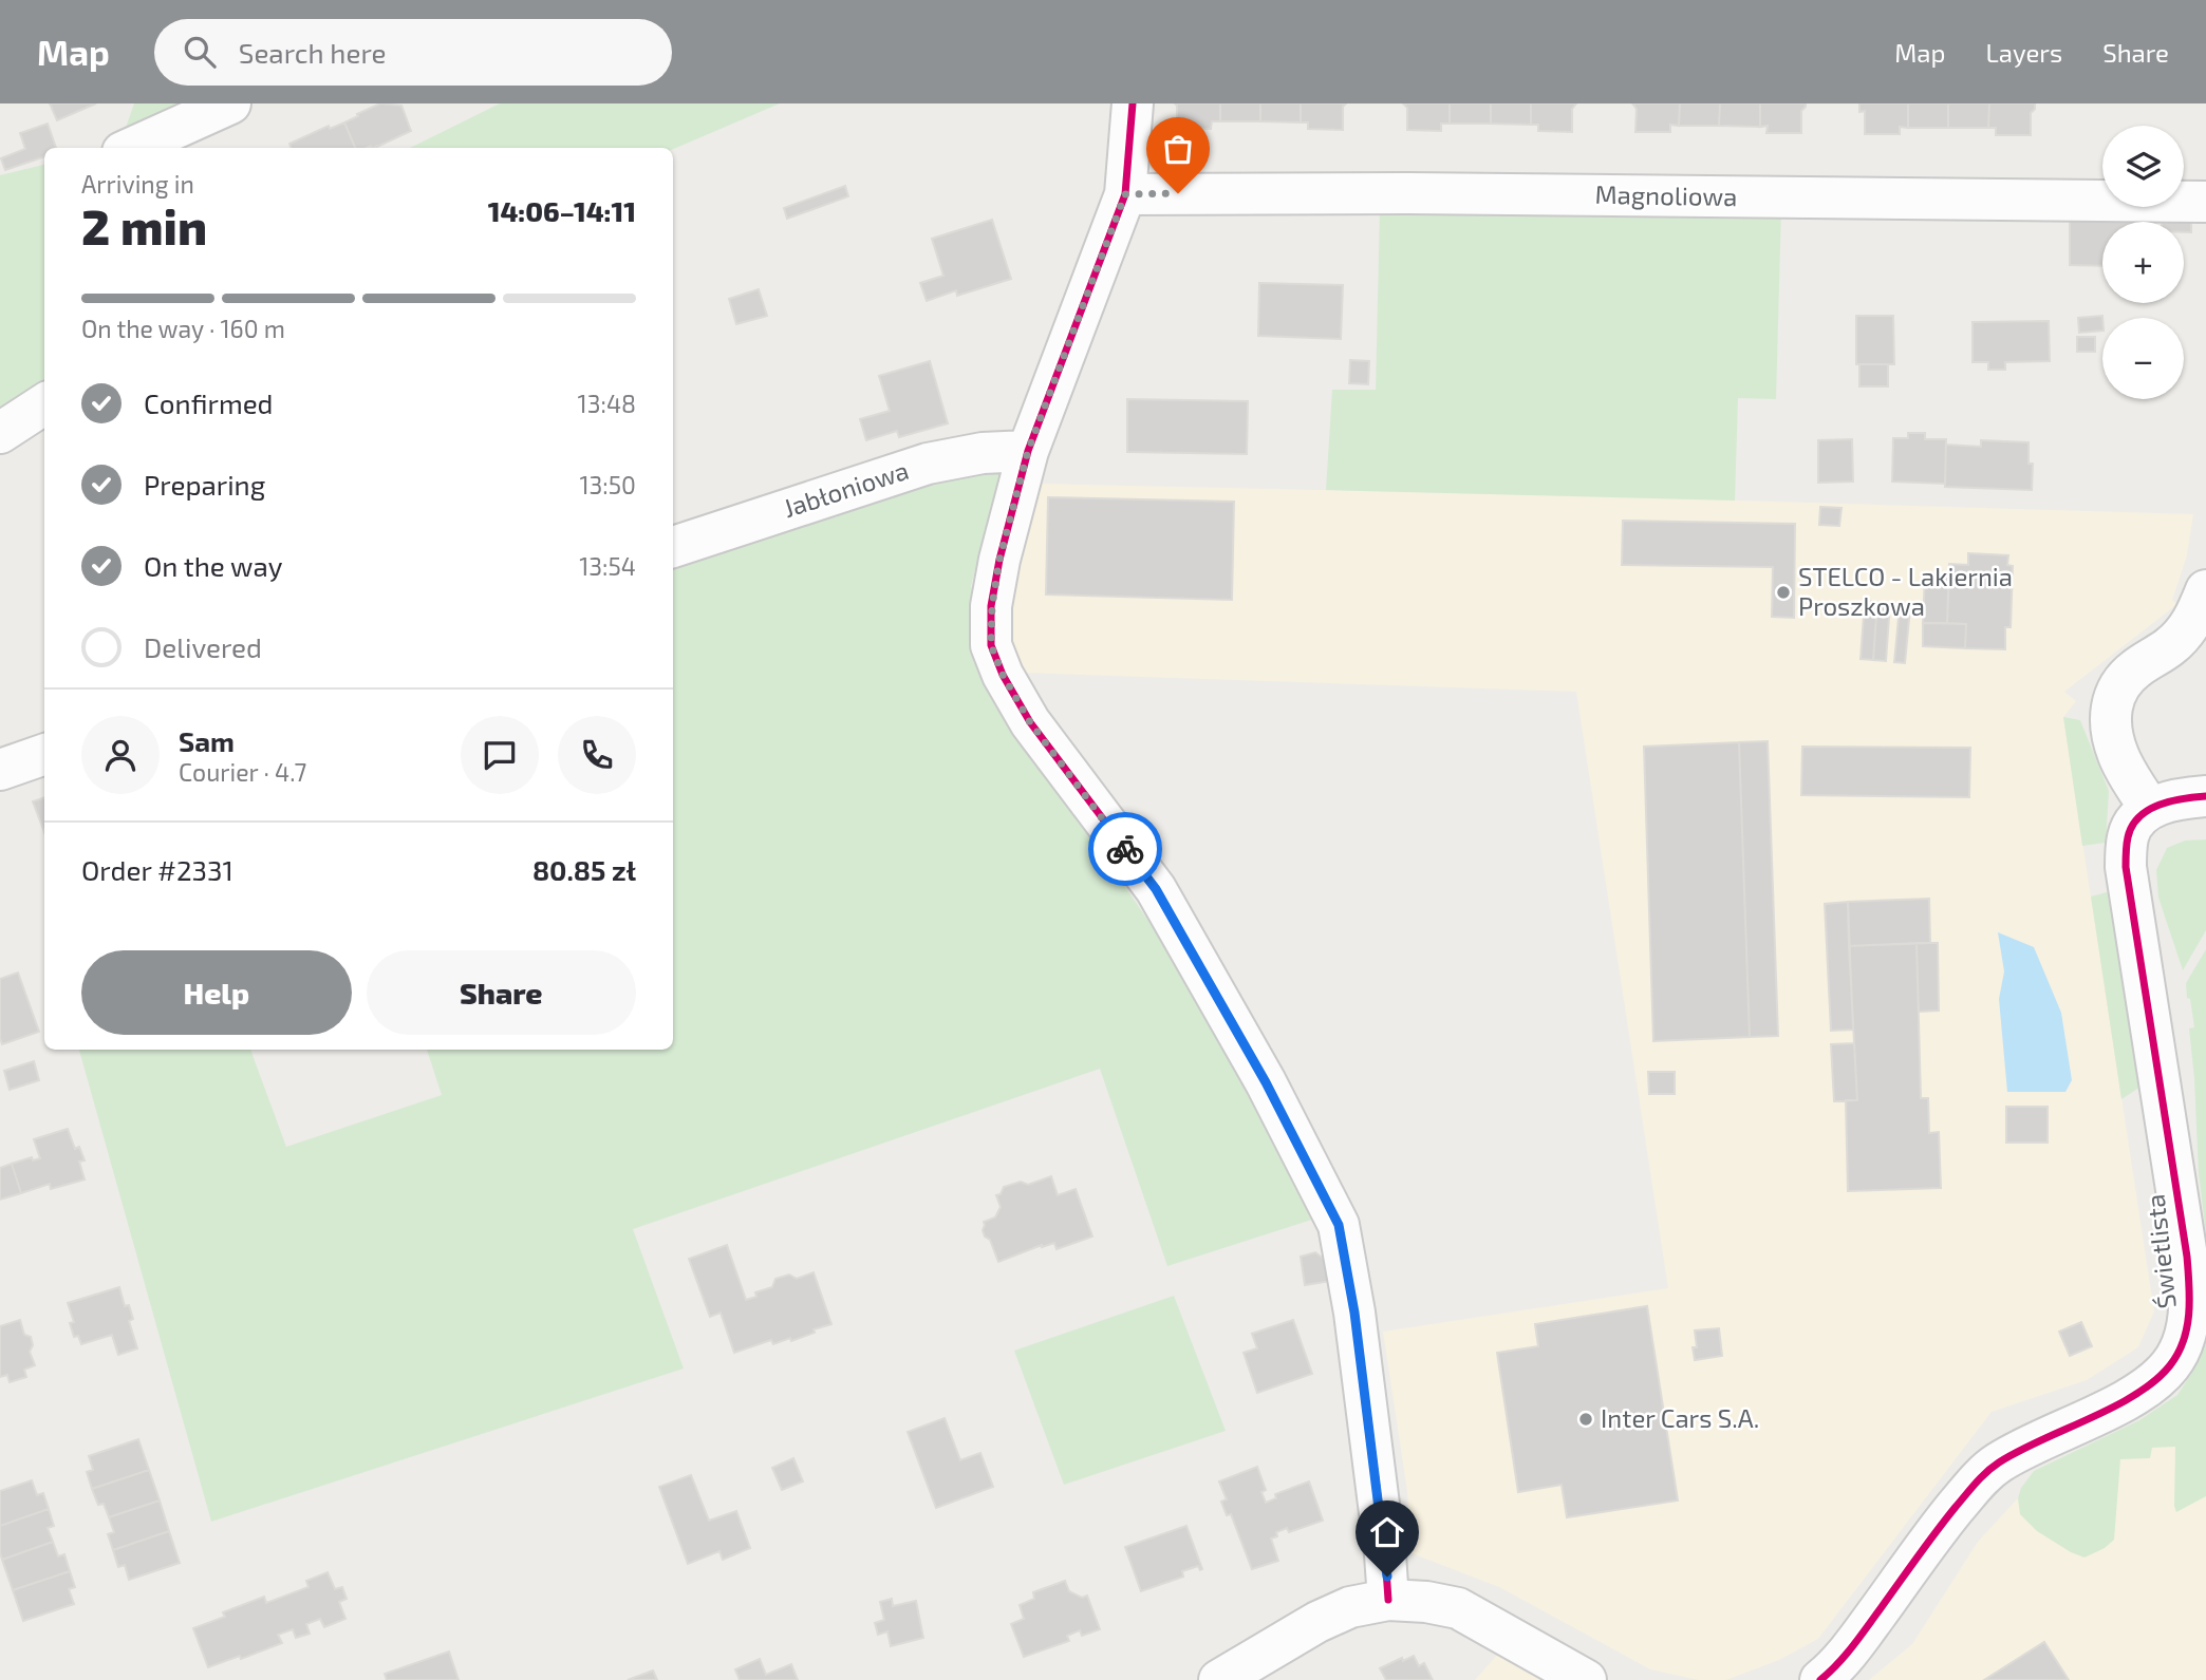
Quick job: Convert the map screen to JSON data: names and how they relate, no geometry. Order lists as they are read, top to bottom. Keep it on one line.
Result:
{"streets":{"street":["Magnoliowa","Jabłoniowa","Świetlista"]},"places":["STELCO - Lakiernia Proszkowa","Inter Cars S.A."],"page":{"header":"Map","search":"Search here","nav":["Map","Layers","Share"],"map_buttons":["+","−"],"heading":["2 min","Arriving in","14:06–14:11"],"panel":["Sam","Courier · 4.7","Order #2331","80.85 zł"],"bar":"On the way · 160 m","list":[["Confirmed","13:48"],["Preparing","13:50"],["On the way","13:54"],"Delivered"],"buttons":["Help","Share"]}}
